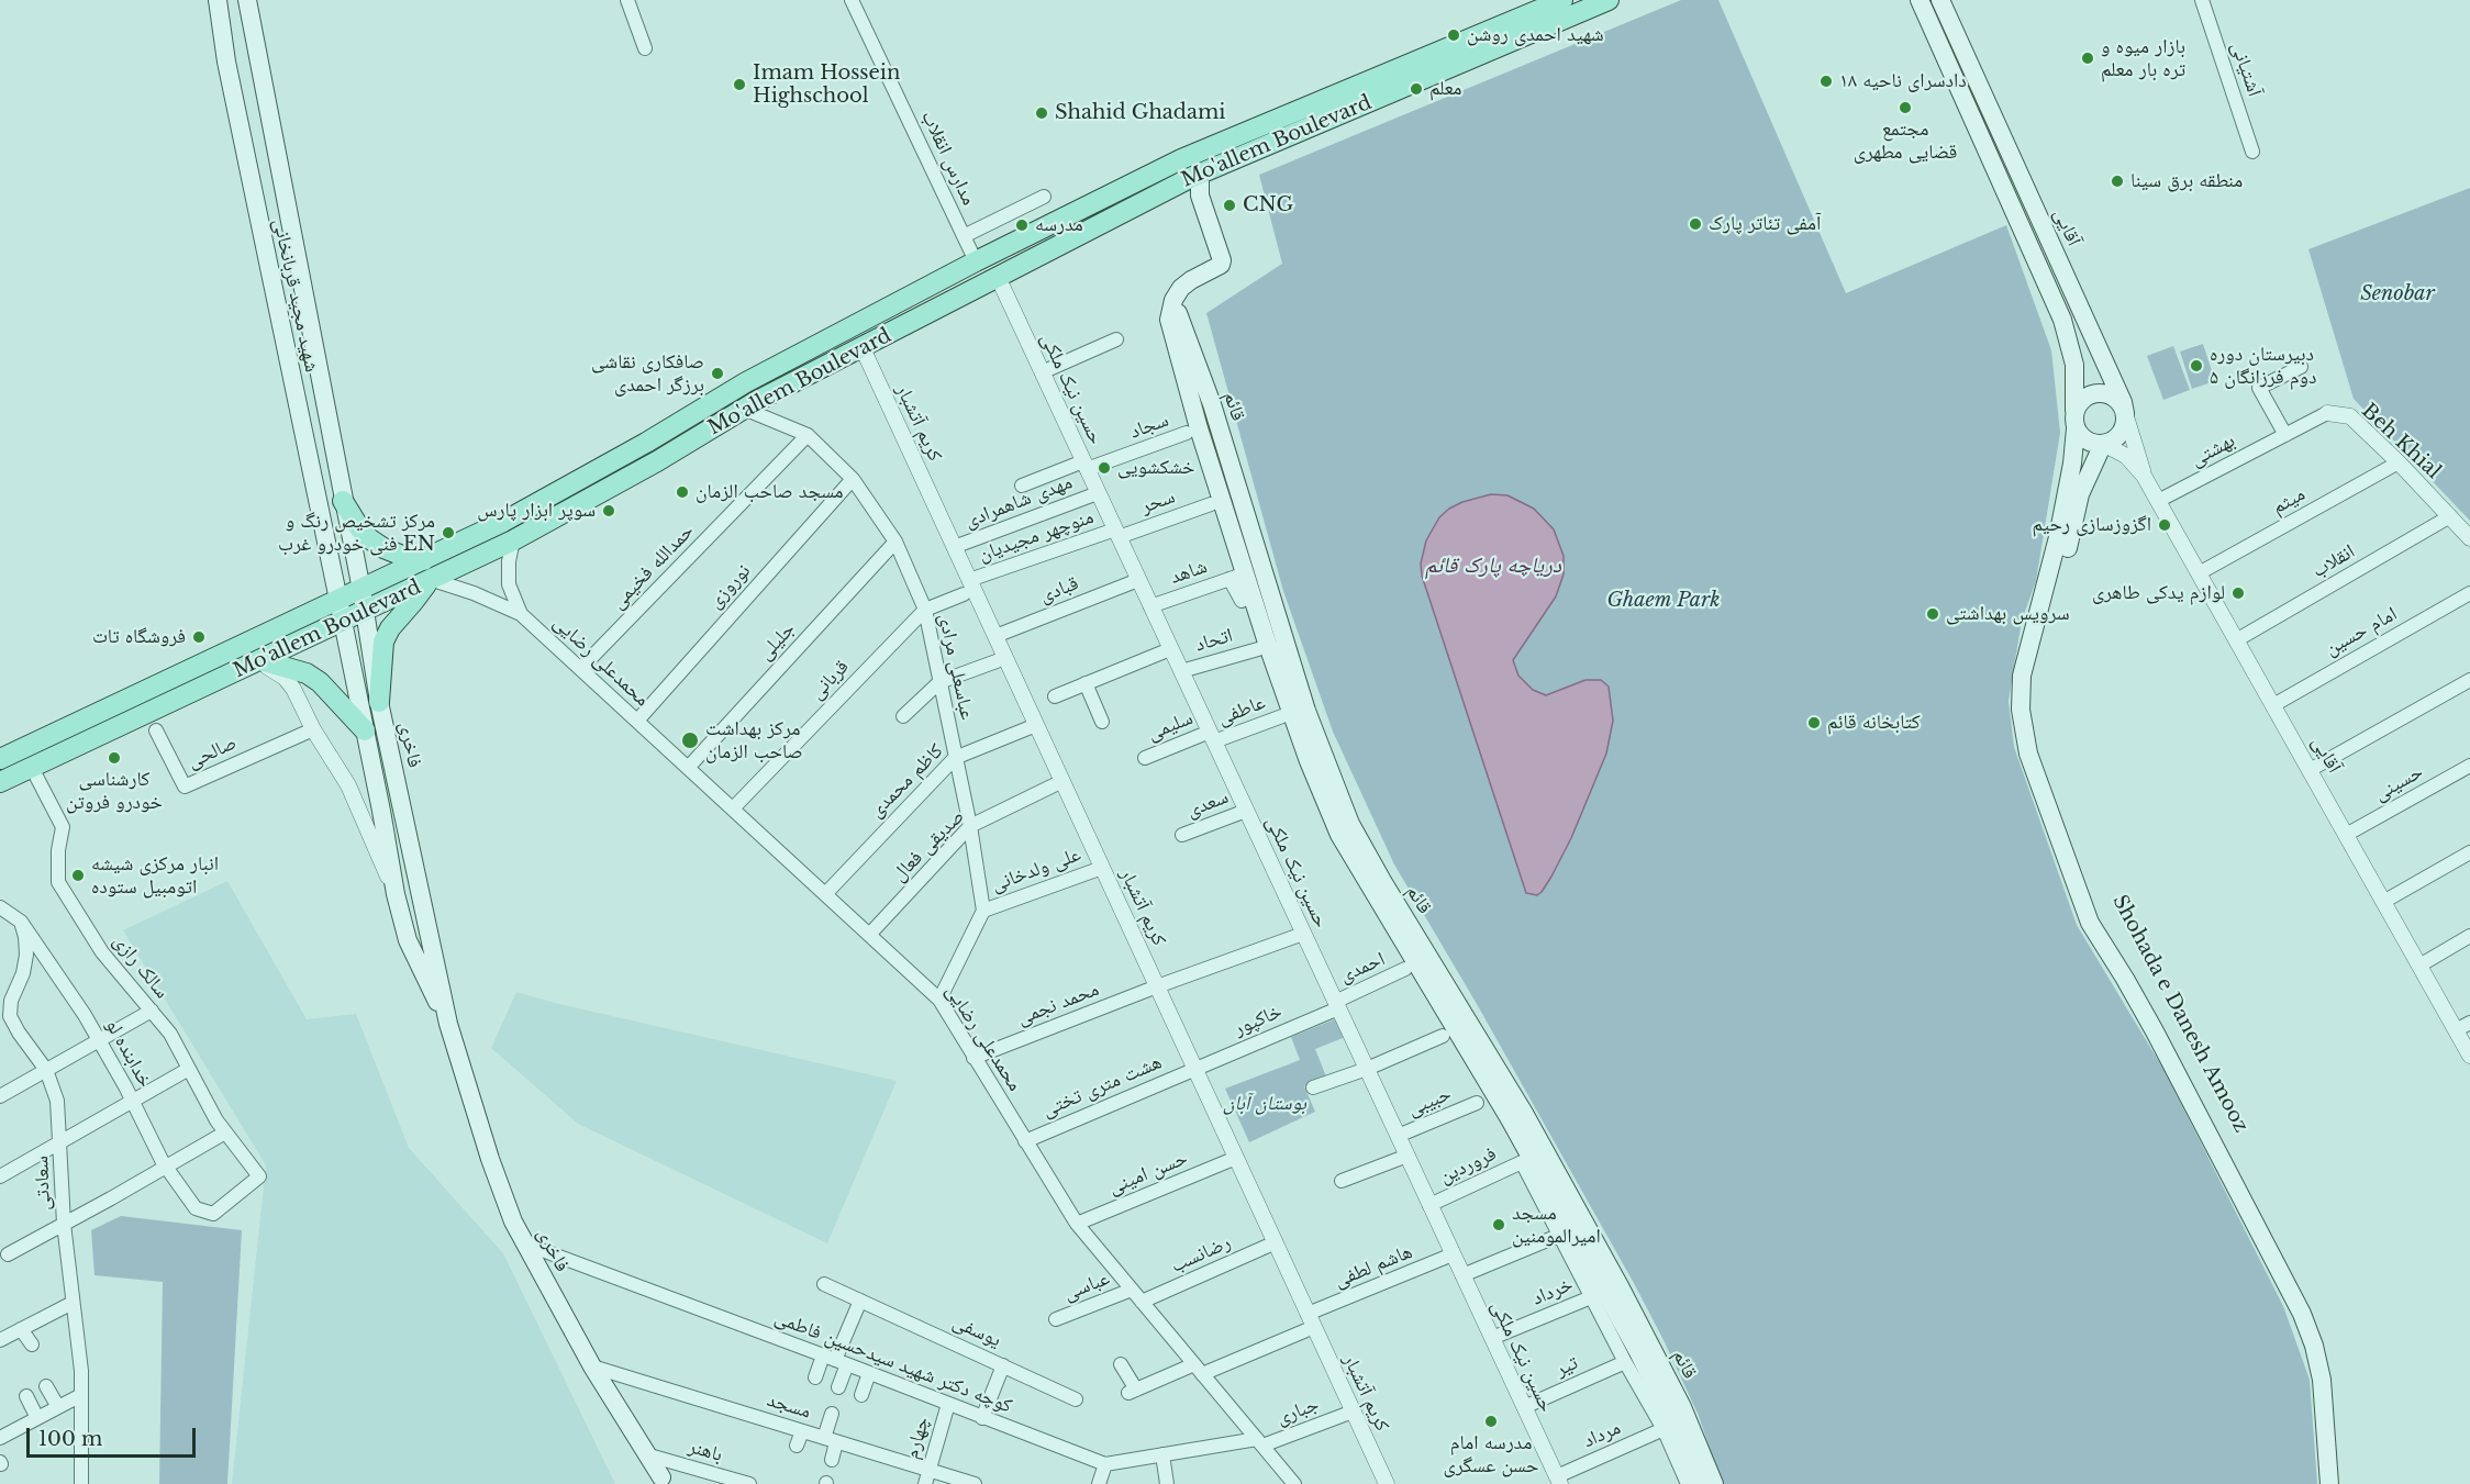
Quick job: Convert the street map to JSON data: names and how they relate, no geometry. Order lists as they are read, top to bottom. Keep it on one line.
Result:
{"streets":{"main road":["Mo'allem Boulevard","آقایی","شهید مجید قربانخانی","قائم","فاخری","Shohada e Danesh Amooz"],"street":["آشتیانی","مدارس انقلاب","حسین نیک ملکی","کریم آتشبار","سجاد","Beh Khial","بهشتی","میثم","مهدی شاهمرادی","سحر","منوچهر مجیدیان","انقلاب","حمدالله فخیمی","شاهد","نوروزی","قبادی","امام حسین","اتحاد","جلیلی","محمدعلی رضایی","عباسعلی مرادی","قربانی","عاطفی","سلیمی","صالحی","کاظم محمدی","حسینی","سعدی","صدیقی فعال","علی ولدخانی","سالک رازی","احمدی","محمد نجمی","خاکپور","خدابنده لو","هشت متری تختی","حبیبی","فروردین","حسن امینی","سعادتی","رضانسب","هاشم لطفی","عباسی","خرداد","یوسفی","کوچه دکتر شهید سیدحسین فاطمی","تیر","مسجد","جباری","مرداد","چهارم","باهنر"]},"crossings":[["Mo'allem Boulevard","مدارس انقلاب"],["Mo'allem Boulevard","شهید مجید قربانخانی"],["Mo'allem Boulevard","حسین نیک ملکی"],["Mo'allem Boulevard","کریم آتشبار"],["Mo'allem Boulevard","عباسعلی مرادی"],["Mo'allem Boulevard","فاخری"],["Mo'allem Boulevard","سالک رازی"],["آقایی","بهشتی"],["آقایی","میثم"],["آقایی","انقلاب"],["آقایی","امام حسین"],["آقایی","حسینی"],["آقایی","Shohada e Danesh Amooz"],["شهید مجید قربانخانی","فاخری"],["حسین نیک ملکی","سجاد"],["حسین نیک ملکی","مهدی شاهمرادی"],["حسین نیک ملکی","سحر"],["حسین نیک ملکی","منوچهر مجیدیان"],["حسین نیک ملکی","شاهد"],["حسین نیک ملکی","قبادی"],["حسین نیک ملکی","اتحاد"],["حسین نیک ملکی","عاطفی"],["حسین نیک ملکی","سلیمی"],["حسین نیک ملکی","سعدی"],["حسین نیک ملکی","احمدی"],["حسین نیک ملکی","محمد نجمی"],["حسین نیک ملکی","خاکپور"],["حسین نیک ملکی","حبیبی"],["حسین نیک ملکی","فروردین"],["حسین نیک ملکی","هاشم لطفی"],["حسین نیک ملکی","خرداد"],["حسین نیک ملکی","تیر"],["حسین نیک ملکی","مرداد"],["کریم آتشبار","مهدی شاهمرادی"],["کریم آتشبار","منوچهر مجیدیان"],["کریم آتشبار","قبادی"],["کریم آتشبار","قربانی"],["کریم آتشبار","کاظم محمدی"],["کریم آتشبار","صدیقی فعال"],["کریم آتشبار","علی ولدخانی"],["کریم آتشبار","محمد نجمی"],["کریم آتشبار","خاکپور"],["کریم آتشبار","هشت متری تختی"],["کریم آتشبار","حسن امینی"],["کریم آتشبار","رضانسب"],["کریم آتشبار","هاشم لطفی"],["Beh Khial","بهشتی"],["Beh Khial","میثم"],["Beh Khial","انقلاب"],["سحر","منوچهر مجیدیان"],["منوچهر مجیدیان","قربانی"],["حمدالله فخیمی","محمدعلی رضایی"],["حمدالله فخیمی","عباسعلی مرادی"],["نوروزی","محمدعلی رضایی"],["نوروزی","عباسعلی مرادی"],["جلیلی","محمدعلی رضایی"],["جلیلی","عباسعلی مرادی"],["محمدعلی رضایی","قربانی"],["محمدعلی رضایی","کاظم محمدی"],["محمدعلی رضایی","صدیقی فعال"],["محمدعلی رضایی","محمد نجمی"],["محمدعلی رضایی","هشت متری تختی"],["محمدعلی رضایی","حسن امینی"],["محمدعلی رضایی","رضانسب"],["محمدعلی رضایی","هاشم لطفی"],["محمدعلی رضایی","عباسی"],["محمدعلی رضایی","جباری"],["عباسعلی مرادی","قربانی"],["عباسعلی مرادی","کاظم محمدی"],["عباسعلی مرادی","صدیقی فعال"],["عباسعلی مرادی","علی ولدخانی"],["عاطفی","سلیمی"],["فاخری","کوچه دکتر شهید سیدحسین فاطمی"],["فاخری","مسجد"],["فاخری","باهنر"],["سالک رازی","خدابنده لو"],["احمدی","خاکپور"],["خاکپور","هشت متری تختی"],["خدابنده لو","سعادتی"],["کوچه دکتر شهید سیدحسین فاطمی","چهارم"],["مسجد","چهارم"]],"water":["دریاچه پارک قائم"],"parks":["Senobar","Ghaem Park","بوستان آبان"],"places":["شهید احمدی روشن","بازار میوه و تره بار معلم","دادسرای ناحیه ۱۸","Imam Hossein Highschool","معلم","مجتمع قضایی مطهری","Shahid Ghadami","منطقه برق سینا","CNG","آمفی تئاتر پارک","مدرسه","دبیرستان دوره دوم فرزانگان ۵","صافکاری نقاشی برزگر احمدی","خشکشویی","مسجد صاحب الزمان","سوپر ابزار پارس","اگزوزسازی رحیم","مرکز تشخیص رنگ و فنی خودرو غرب EN","لوازم یدکی طاهری","سرویس بهداشتی","فروشگاه تات","کتابخانه قائم","مرکز بهداشت صاحب الزمان","کارشناسی خودرو فروتن","انبار مرکزی شیشه اتومبیل ستوده","مسجد امیرالمومنین","مدرسه امام حسن عسگری"],"scale_bar":"100 m"}
